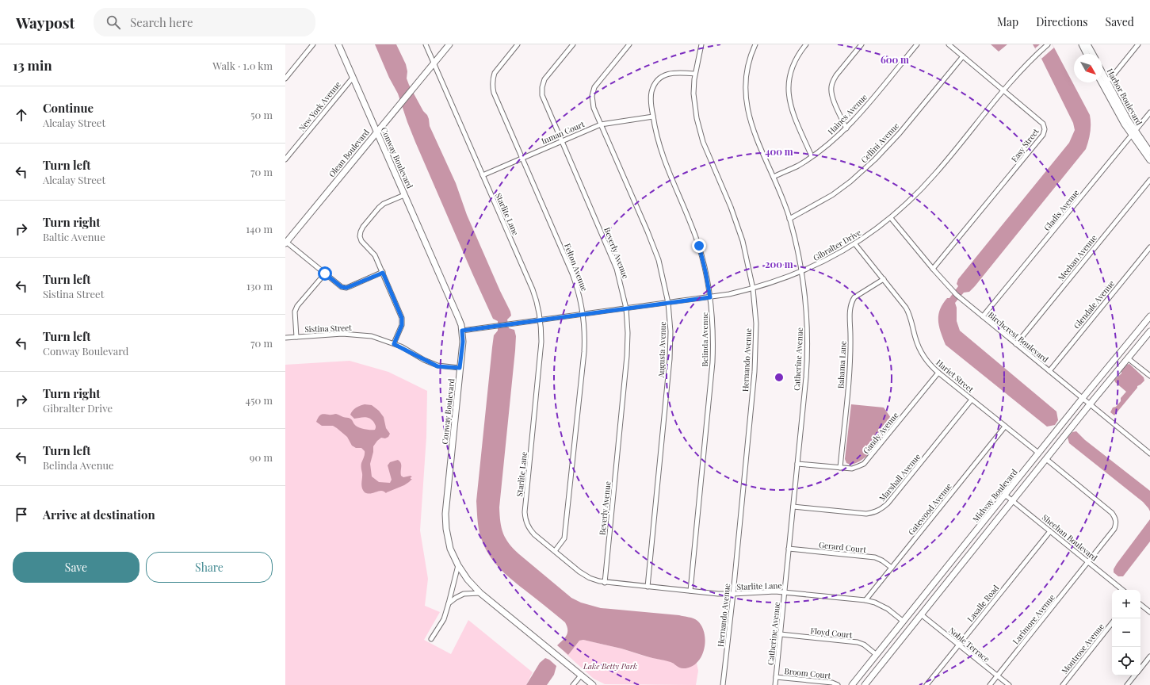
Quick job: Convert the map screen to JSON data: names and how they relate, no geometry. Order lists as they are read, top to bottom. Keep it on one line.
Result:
{"streets":{"street":["Harbor Boulevard","New York Avenue","Haines Avenue","Inman Court","Cellini Avenue","Easy Street","Olean Boulevard","Conway Boulevard","Gladis Avenue","Starlite Lane","Gibralter Drive","Beverly Avenue","Meehan Avenue","Felton Avenue","Glendale Avenue","Sistina Street","Birchcrest Boulevard","Belinda Avenue","Augusta Avenue","Catherine Avenue","Hernando Avenue","Bahama Lane","Hariet Street","Gandy Avenue","Marshall Avenue","Midway Boulevard","Gatewood Avenue","Sheehan Boulevard","Gerard Court","Lasalle Road","Larimore Avenue","Floyd Court","Noble Terrace","Montrose Avenue","Broom Court"]},"crossings":[["Harbor Boulevard","Gladis Avenue"],["New York Avenue","Conway Boulevard"],["Haines Avenue","Catherine Avenue"],["Inman Court","Starlite Lane"],["Inman Court","Beverly Avenue"],["Inman Court","Felton Avenue"],["Inman Court","Belinda Avenue"],["Inman Court","Augusta Avenue"],["Cellini Avenue","Easy Street"],["Cellini Avenue","Catherine Avenue"],["Easy Street","Gibralter Drive"],["Easy Street","Birchcrest Boulevard"],["Olean Boulevard","Conway Boulevard"],["Olean Boulevard","Starlite Lane"],["Conway Boulevard","Gibralter Drive"],["Conway Boulevard","Sistina Street"],["Gladis Avenue","Birchcrest Boulevard"],["Starlite Lane","Gibralter Drive"],["Starlite Lane","Beverly Avenue"],["Starlite Lane","Felton Avenue"],["Starlite Lane","Belinda Avenue"],["Starlite Lane","Augusta Avenue"],["Starlite Lane","Catherine Avenue"],["Starlite Lane","Hernando Avenue"],["Starlite Lane","Midway Boulevard"],["Starlite Lane","Gatewood Avenue"],["Gibralter Drive","Beverly Avenue"],["Gibralter Drive","Felton Avenue"],["Gibralter Drive","Birchcrest Boulevard"],["Gibralter Drive","Belinda Avenue"],["Gibralter Drive","Augusta Avenue"],["Gibralter Drive","Catherine Avenue"],["Gibralter Drive","Hernando Avenue"],["Gibralter Drive","Hariet Street"],["Meehan Avenue","Birchcrest Boulevard"],["Glendale Avenue","Birchcrest Boulevard"],["Birchcrest Boulevard","Midway Boulevard"],["Belinda Avenue","Hernando Avenue"],["Catherine Avenue","Gandy Avenue"],["Catherine Avenue","Marshall Avenue"],["Catherine Avenue","Gerard Court"],["Catherine Avenue","Floyd Court"],["Catherine Avenue","Broom Court"],["Bahama Lane","Hariet Street"],["Bahama Lane","Gandy Avenue"],["Hariet Street","Gandy Avenue"],["Hariet Street","Marshall Avenue"],["Hariet Street","Midway Boulevard"],["Hariet Street","Gatewood Avenue"],["Midway Boulevard","Sheehan Boulevard"],["Midway Boulevard","Floyd Court"],["Gatewood Avenue","Gerard Court"],["Sheehan Boulevard","Lasalle Road"],["Sheehan Boulevard","Larimore Avenue"],["Lasalle Road","Noble Terrace"],["Larimore Avenue","Noble Terrace"]],"parks":["Lake Betty Park"],"north":"bottom right","page":{"header":"Waypost","search":"Search here","nav":["Map","Directions","Saved"],"heading":["13 min","Walk · 1.0 km"],"list":[["Continue","Alcalay Street","50 m"],["Turn left","Alcalay Street","70 m"],["Turn right","Baltic Avenue","140 m"],["Turn left","Sistina Street","130 m"],["Turn left","Conway Boulevard","70 m"],["Turn right","Gibralter Drive","450 m"],["Turn left","Belinda Avenue","90 m"],"Arrive at destination"],"buttons":["Save","Share"],"map_buttons":["+","−"]},"rings":["600 m","400 m","200 m"]}
